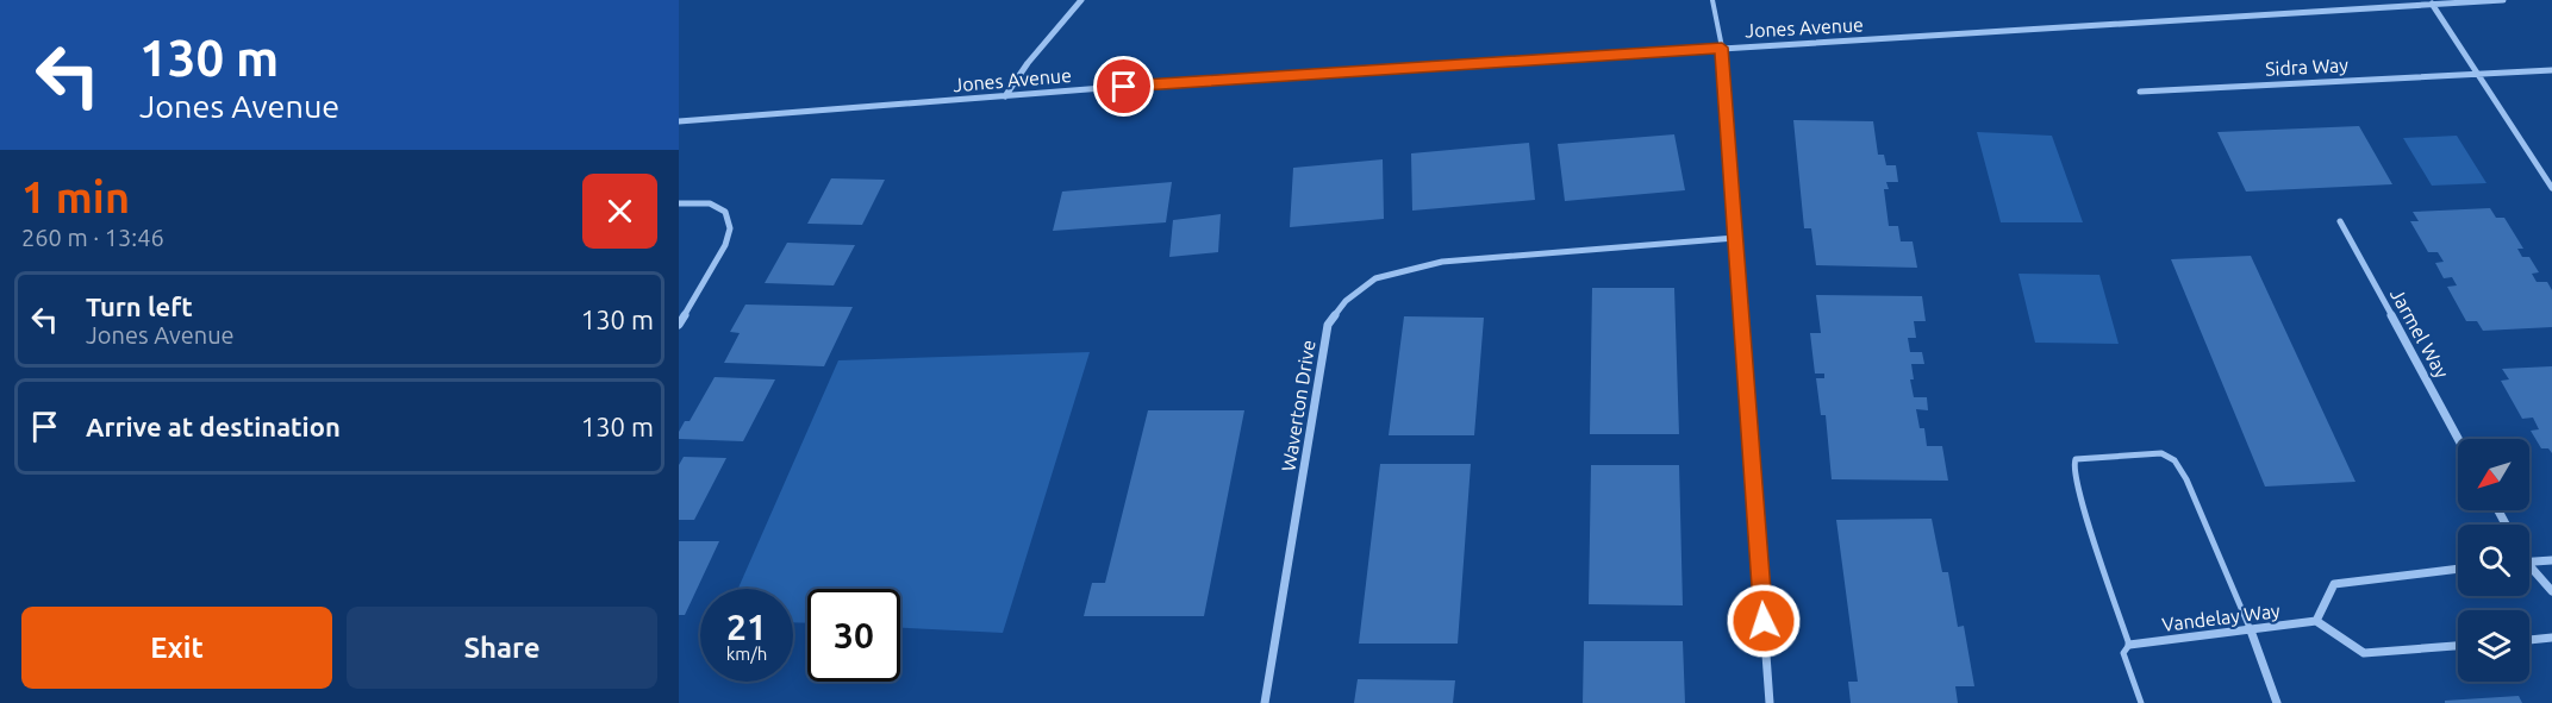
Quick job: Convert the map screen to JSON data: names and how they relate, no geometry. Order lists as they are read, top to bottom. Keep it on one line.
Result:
{"streets":{"street":["Jones Avenue","Sidra Way","Jarmel Way","Waverton Drive","Vandelay Way"]},"north":"bottom left","page":{"turn":["130 m","Jones Avenue"],"heading":["1 min","260 m · 13:46"],"list":[{"name":"Turn left","note":"Jones Avenue","value":"130 m"},{"name":"Arrive at destination","value":"130 m"}],"speed":"21 km/h","limit":"30","buttons":["Exit","Share"]}}
